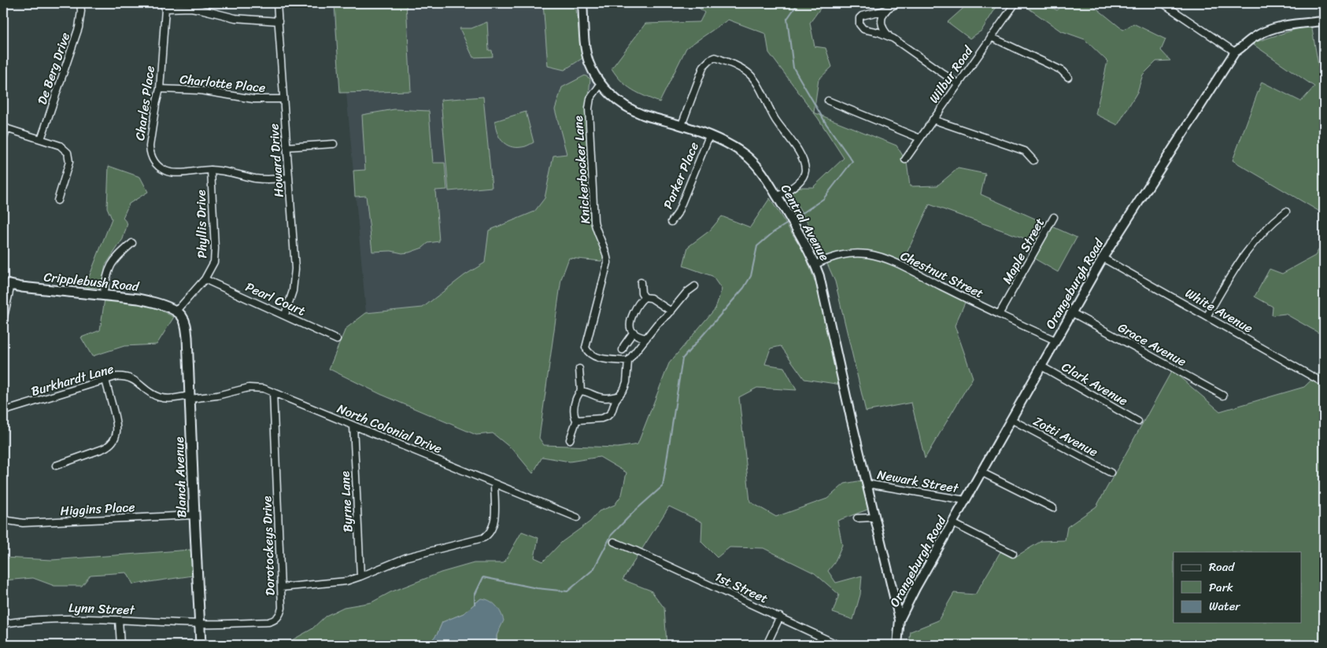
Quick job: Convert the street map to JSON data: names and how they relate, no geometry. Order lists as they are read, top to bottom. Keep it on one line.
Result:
{"streets":{"main road":["Cripplebush Road","Blanch Avenue"],"street":["De Berg Drive","Wilbur Road","Charlotte Place","Charles Place","Howard Drive","Knickerbocker Lane","Parker Place","Central Avenue","Phyllis Drive","Maple Street","Chestnut Street","Orangeburgh Road","Pearl Court","White Avenue","Grace Avenue","Burkhardt Lane","Clark Avenue","North Colonial Drive","Zotti Avenue","Newark Street","Byrne Lane","Higgins Place","Dorotockeys Drive","1st Street","Lynn Street"]},"crossings":[["Charlotte Place","Charles Place"],["Charlotte Place","Howard Drive"],["Charles Place","Howard Drive"],["Charles Place","Phyllis Drive"],["Howard Drive","Pearl Court"],["Knickerbocker Lane","Central Avenue"],["Parker Place","Central Avenue"],["Central Avenue","Chestnut Street"],["Central Avenue","Orangeburgh Road"],["Central Avenue","Newark Street"],["Phyllis Drive","Cripplebush Road"],["Phyllis Drive","Pearl Court"],["Phyllis Drive","Blanch Avenue"],["Maple Street","Chestnut Street"],["Chestnut Street","Orangeburgh Road"],["Cripplebush Road","Blanch Avenue"],["Orangeburgh Road","White Avenue"],["Orangeburgh Road","Grace Avenue"],["Orangeburgh Road","Clark Avenue"],["Orangeburgh Road","Zotti Avenue"],["Orangeburgh Road","Newark Street"],["Burkhardt Lane","North Colonial Drive"],["Burkhardt Lane","Blanch Avenue"],["North Colonial Drive","Blanch Avenue"],["North Colonial Drive","Byrne Lane"],["North Colonial Drive","Dorotockeys Drive"],["Blanch Avenue","Higgins Place"],["Blanch Avenue","Dorotockeys Drive"],["Blanch Avenue","Lynn Street"],["Dorotockeys Drive","Lynn Street"]],"legend":["Road","Park","Water"]}
